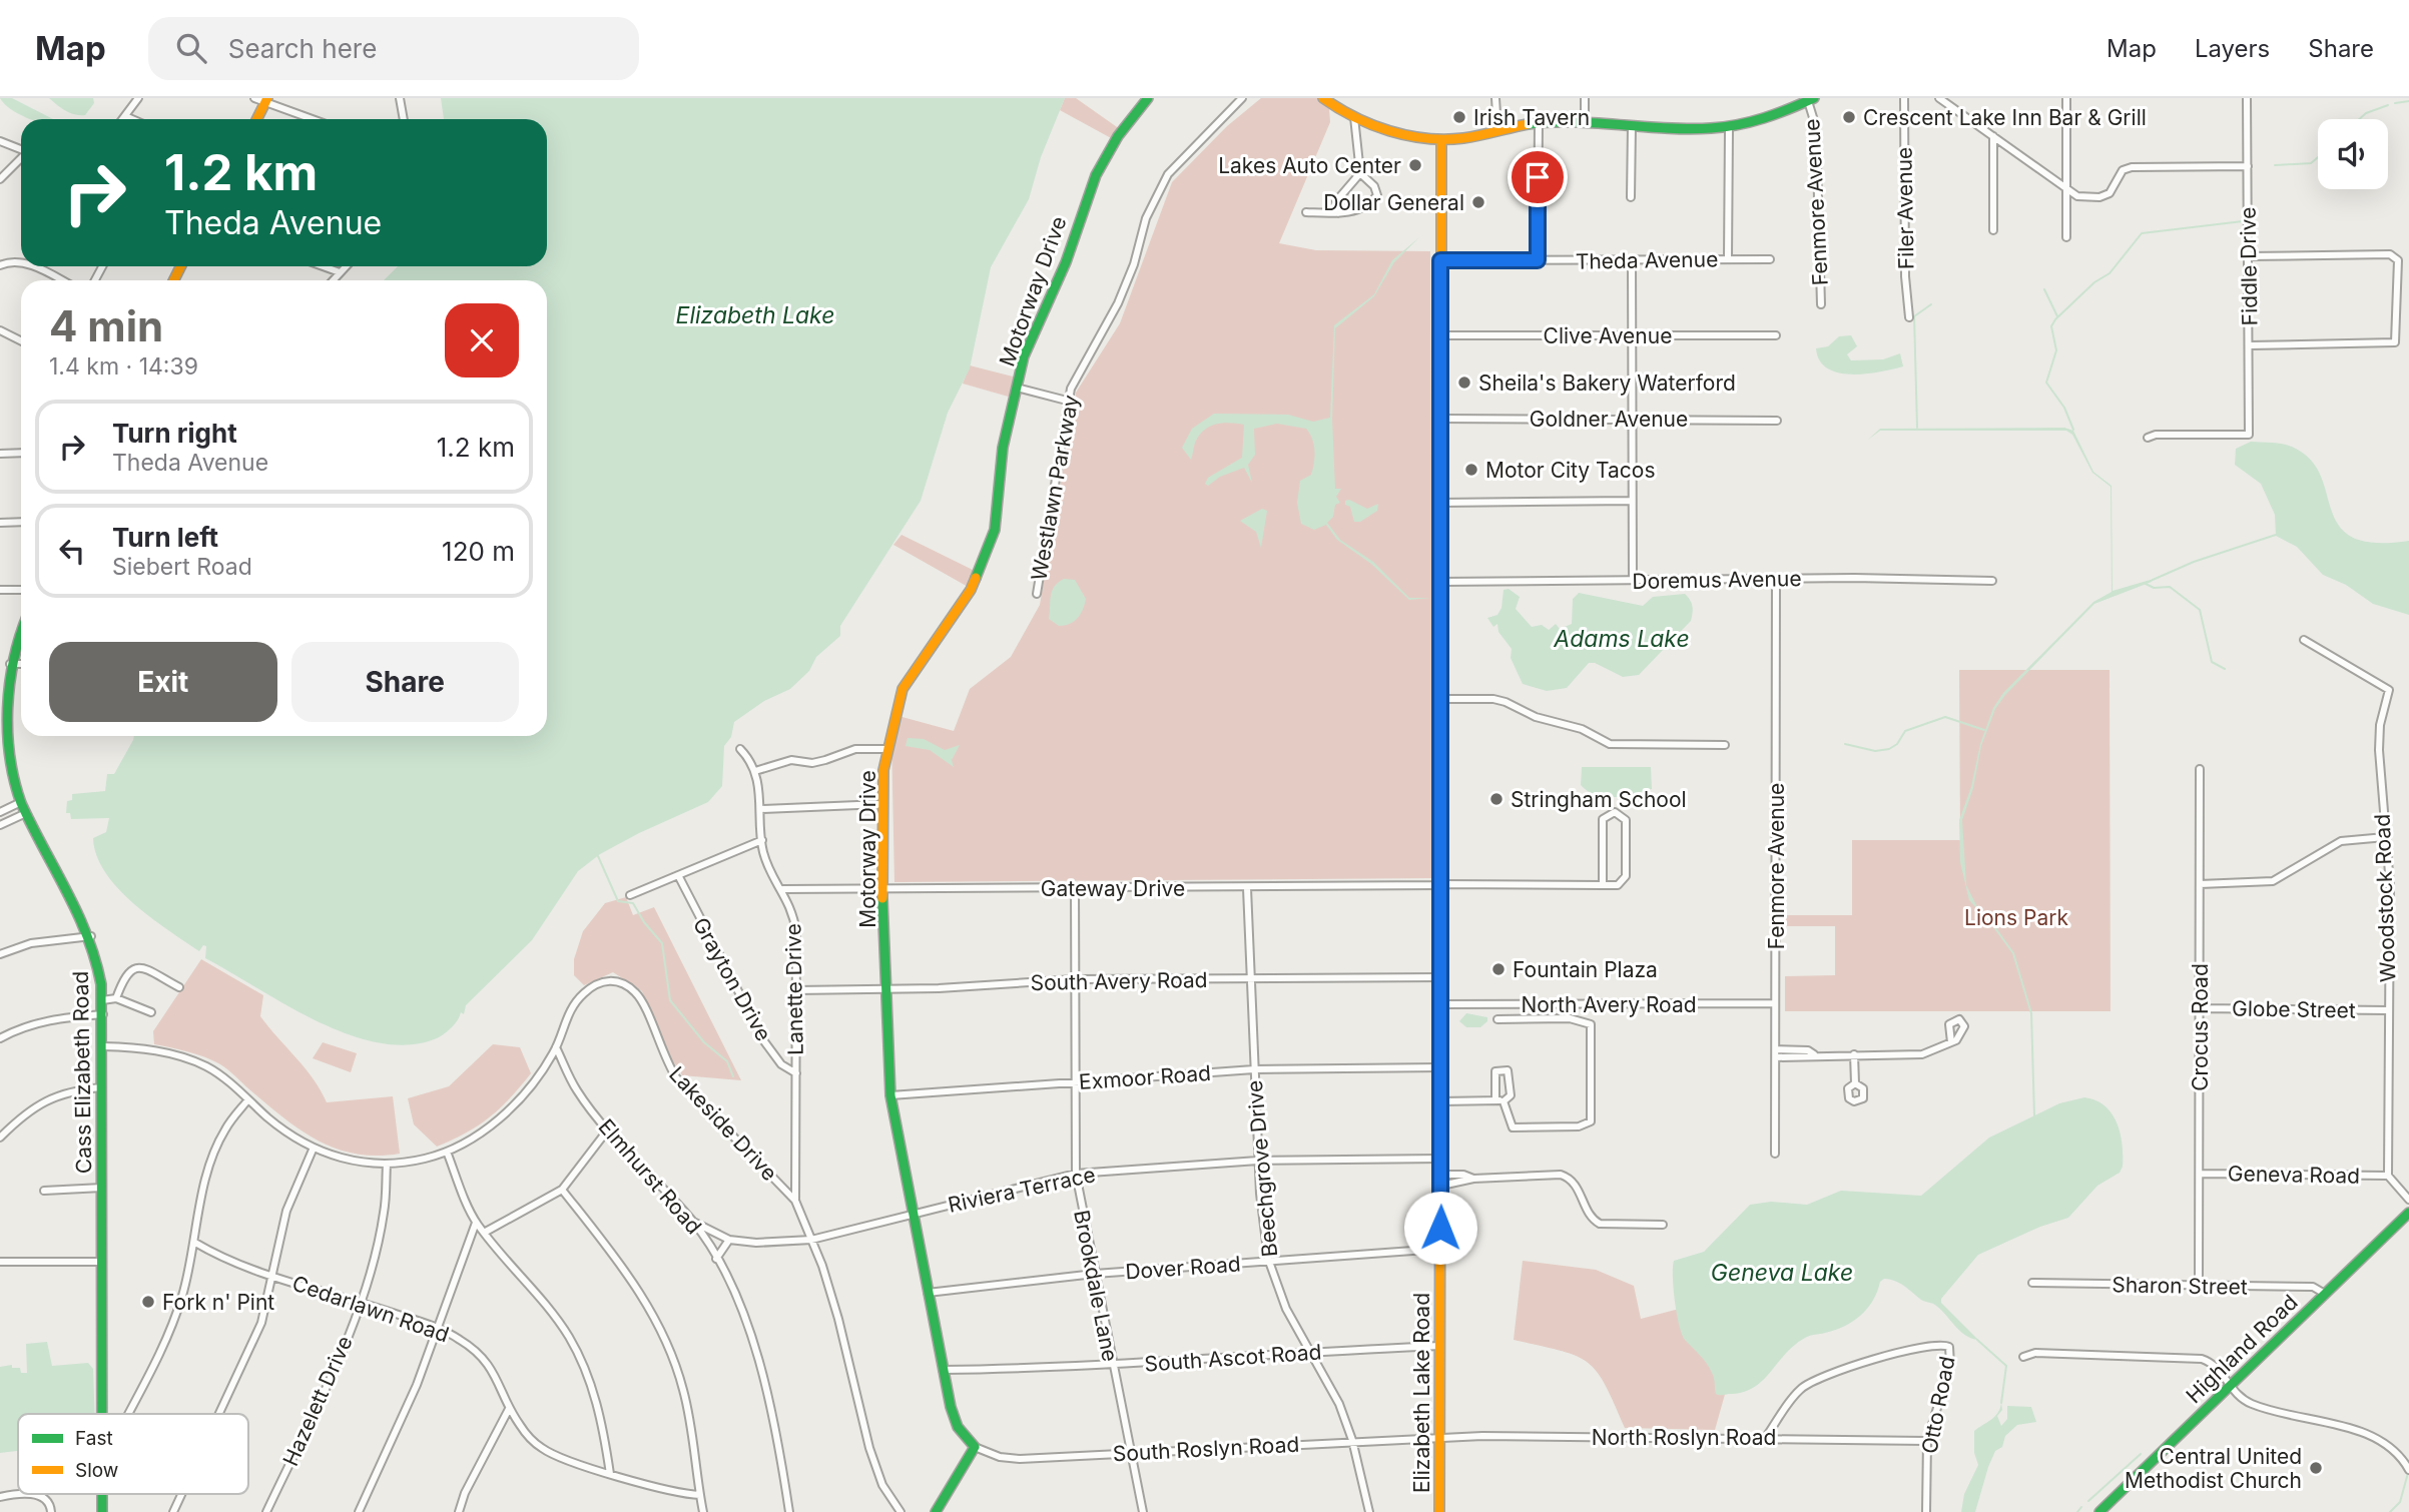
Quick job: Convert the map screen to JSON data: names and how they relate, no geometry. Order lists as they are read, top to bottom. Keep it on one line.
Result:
{"streets":{"main road":["Motorway Drive","Cass Elizabeth Road","Highland Road","Elizabeth Lake Road"],"street":["Fenmore Avenue","Filer Avenue","Theda Avenue","Fiddle Drive","Clive Avenue","Goldner Avenue","Westlawn Parkway","Doremus Avenue","Gateway Drive","Woodstock Road","Grayton Drive","South Avery Road","Lanette Drive","North Avery Road","Globe Street","Crocus Road","Exmoor Road","Lakeside Drive","Beechgrove Drive","Geneva Road","Elmhurst Road","Riviera Terrace","Dover Road","Brookdale Lane","Sharon Street","Cedarlawn Road","South Ascot Road","Hazelett Drive","Otto Road","North Roslyn Road","South Roslyn Road"]},"crossings":[["Fenmore Avenue","Doremus Avenue"],["Fenmore Avenue","North Avery Road"],["Theda Avenue","Elizabeth Lake Road"],["Motorway Drive","Gateway Drive"],["Motorway Drive","South Avery Road"],["Motorway Drive","Exmoor Road"],["Motorway Drive","Riviera Terrace"],["Motorway Drive","Dover Road"],["Motorway Drive","South Ascot Road"],["Motorway Drive","South Roslyn Road"],["Clive Avenue","Elizabeth Lake Road"],["Goldner Avenue","Elizabeth Lake Road"],["Doremus Avenue","Elizabeth Lake Road"],["Gateway Drive","Lanette Drive"],["Gateway Drive","Beechgrove Drive"],["Gateway Drive","Brookdale Lane"],["Gateway Drive","Elizabeth Lake Road"],["Woodstock Road","Globe Street"],["Woodstock Road","Geneva Road"],["Grayton Drive","Lanette Drive"],["South Avery Road","Lanette Drive"],["South Avery Road","Beechgrove Drive"],["South Avery Road","Brookdale Lane"],["South Avery Road","Elizabeth Lake Road"],["Lanette Drive","Lakeside Drive"],["North Avery Road","Elizabeth Lake Road"],["Globe Street","Crocus Road"],["Crocus Road","Geneva Road"],["Crocus Road","Sharon Street"],["Cass Elizabeth Road","Lakeside Drive"],["Exmoor Road","Beechgrove Drive"],["Exmoor Road","Brookdale Lane"],["Exmoor Road","Elizabeth Lake Road"],["Lakeside Drive","Elmhurst Road"],["Lakeside Drive","Riviera Terrace"],["Lakeside Drive","Hazelett Drive"],["Beechgrove Drive","Riviera Terrace"],["Beechgrove Drive","Dover Road"],["Beechgrove Drive","South Ascot Road"],["Beechgrove Drive","South Roslyn Road"],["Elmhurst Road","Riviera Terrace"],["Riviera Terrace","Brookdale Lane"],["Riviera Terrace","Elizabeth Lake Road"],["Dover Road","Brookdale Lane"],["Dover Road","Elizabeth Lake Road"],["Brookdale Lane","South Ascot Road"],["Brookdale Lane","South Roslyn Road"],["Sharon Street","Highland Road"],["Cedarlawn Road","Hazelett Drive"],["South Ascot Road","Elizabeth Lake Road"],["Elizabeth Lake Road","North Roslyn Road"],["Elizabeth Lake Road","South Roslyn Road"],["Otto Road","North Roslyn Road"],["North Roslyn Road","South Roslyn Road"]],"water":["Elizabeth Lake","Adams Lake","Geneva Lake"],"parks":["Lions Park"],"places":["Irish Tavern","Crescent Lake Inn Bar & Grill","Lakes Auto Center","Dollar General","Sheila's Bakery Waterford","Motor City Tacos","Stringham School","Fountain Plaza","Fork n' Pint","Central United Methodist Church"],"legend":["Fast","Slow"],"page":{"header":"Map","search":"Search here","nav":["Map","Layers","Share"],"turn":["1.2 km","Theda Avenue"],"heading":["4 min","1.4 km · 14:39"],"list":[{"name":"Turn right","note":"Theda Avenue","value":"1.2 km"},{"name":"Turn left","note":"Siebert Road","value":"120 m"}],"buttons":["Exit","Share"]}}
